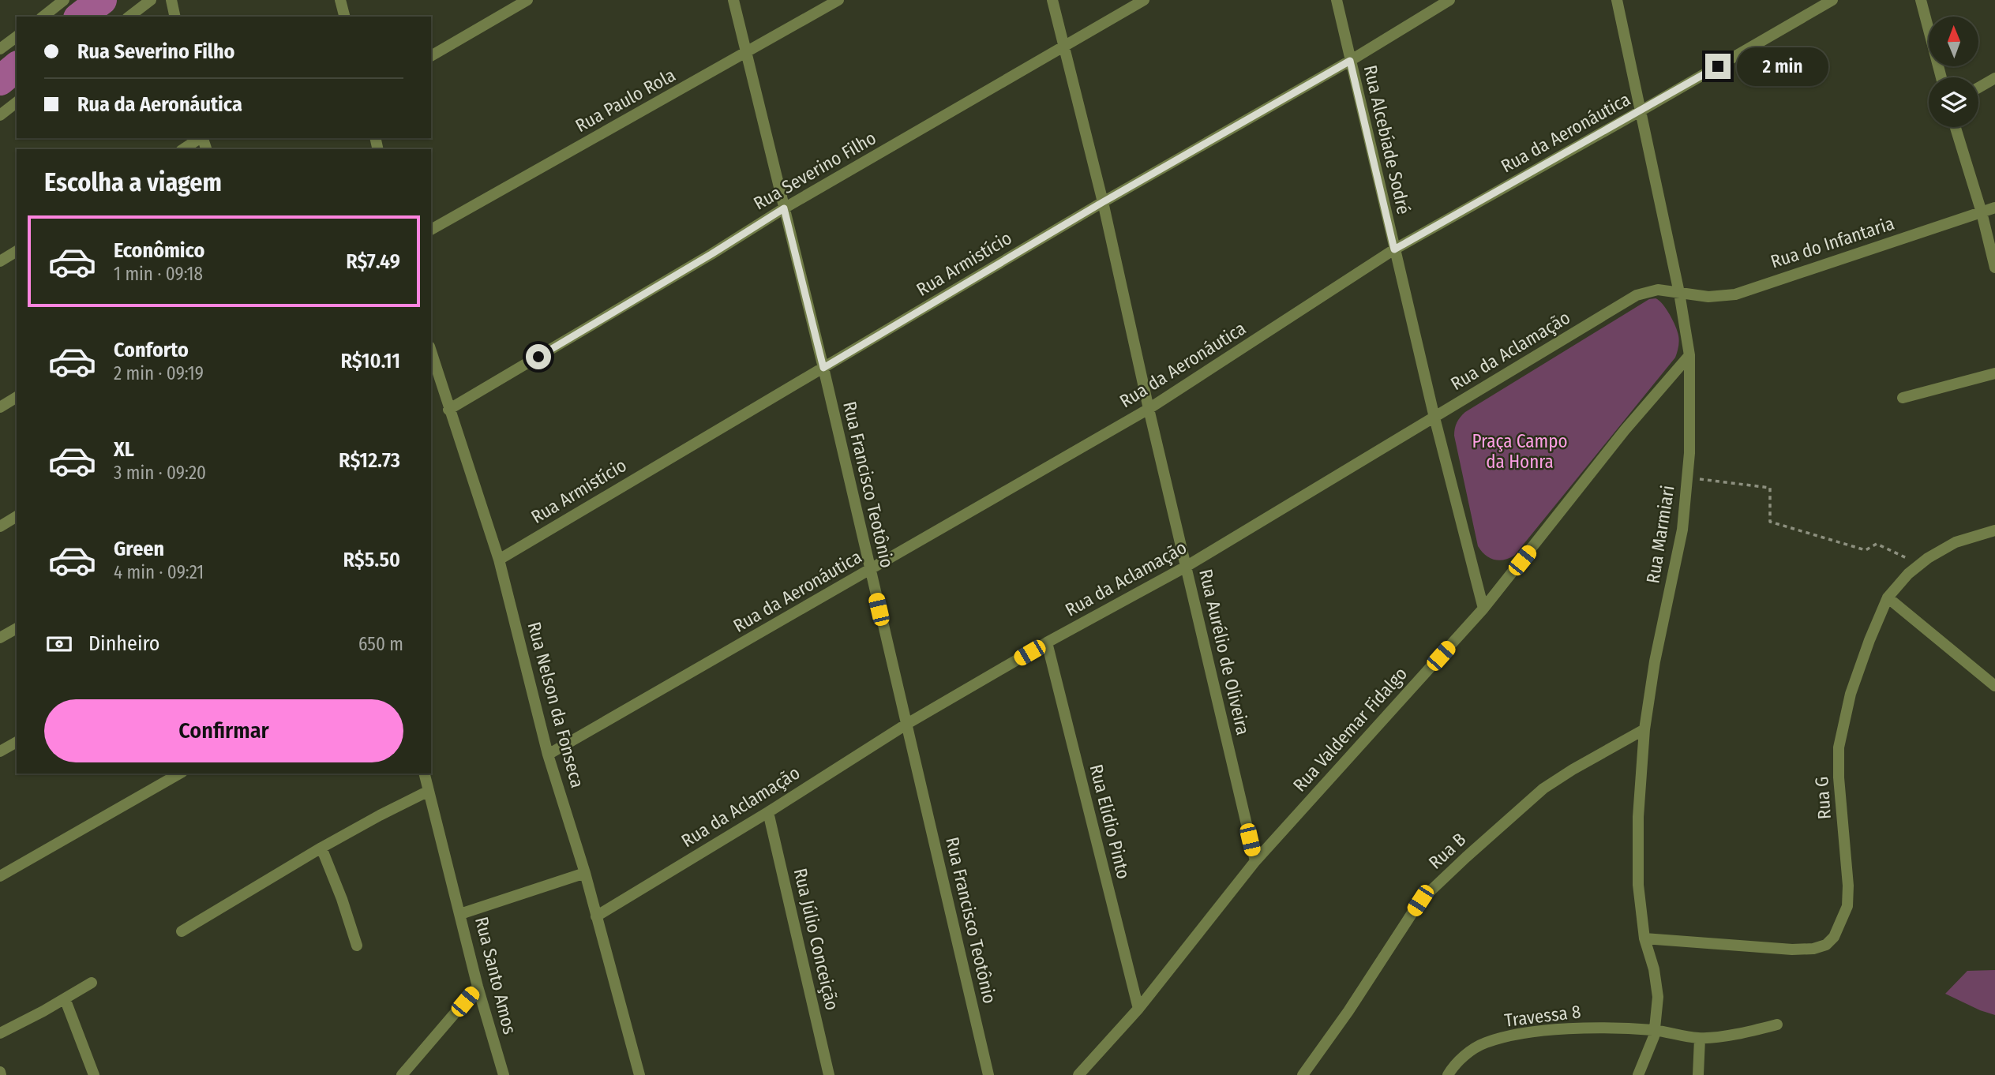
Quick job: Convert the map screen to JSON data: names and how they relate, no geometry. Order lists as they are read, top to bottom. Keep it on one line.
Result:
{"streets":{"street":["Rua Paulo Rola","Rua da Aeronáutica","Rua Alcebíade Sodré","Rua Severino Filho","Rua do Infantaria","Rua Armistício","Rua da Aclamação","Rua Francisco Teotônio","Rua Marmiari","Rua Aurélio de Oliveira","Rua Nelson da Fonseca","Rua Valdemar Fidalgo","Rua G","Rua Elidio Pinto","Rua B","Rua Júlio Conceição","Rua Santo Amos","Travessa 8"]},"crossings":[["Rua Paulo Rola","Rua Francisco Teotônio"],["Rua da Aeronáutica","Rua Alcebíade Sodré"],["Rua da Aeronáutica","Rua Francisco Teotônio"],["Rua da Aeronáutica","Rua Marmiari"],["Rua da Aeronáutica","Rua Aurélio de Oliveira"],["Rua da Aeronáutica","Rua Nelson da Fonseca"],["Rua Alcebíade Sodré","Rua Armistício"],["Rua Alcebíade Sodré","Rua da Aclamação"],["Rua Alcebíade Sodré","Rua Valdemar Fidalgo"],["Rua Severino Filho","Rua Francisco Teotônio"],["Rua Severino Filho","Rua Aurélio de Oliveira"],["Rua Severino Filho","Rua Nelson da Fonseca"],["Rua do Infantaria","Rua da Aclamação"],["Rua do Infantaria","Rua Marmiari"],["Rua Armistício","Rua Francisco Teotônio"],["Rua Armistício","Rua Aurélio de Oliveira"],["Rua Armistício","Rua Nelson da Fonseca"],["Rua da Aclamação","Rua Francisco Teotônio"],["Rua da Aclamação","Rua Marmiari"],["Rua da Aclamação","Rua Aurélio de Oliveira"],["Rua da Aclamação","Rua Nelson da Fonseca"],["Rua da Aclamação","Rua Elidio Pinto"],["Rua da Aclamação","Rua Júlio Conceição"],["Rua Marmiari","Rua Valdemar Fidalgo"],["Rua Marmiari","Rua G"],["Rua Marmiari","Rua B"],["Rua Marmiari","Travessa 8"],["Rua Aurélio de Oliveira","Rua Valdemar Fidalgo"],["Rua Nelson da Fonseca","Rua Santo Amos"],["Rua Valdemar Fidalgo","Rua Elidio Pinto"]],"parks":["Praça Campo da Honra"],"north":"top","page":{"banner":["Rua Severino Filho","Rua da Aeronáutica"],"bubble":"2 min","heading":"Escolha a viagem","list":[{"name":"Econômico","note":"1 min · 09:18","value":"R$7.49"},{"name":"Conforto","note":"2 min · 09:19","value":"R$10.11"},{"name":"XL","note":"3 min · 09:20","value":"R$12.73"},{"name":"Green","note":"4 min · 09:21","value":"R$5.50"}],"pay":["Dinheiro","650 m"],"buttons":"Confirmar"}}
